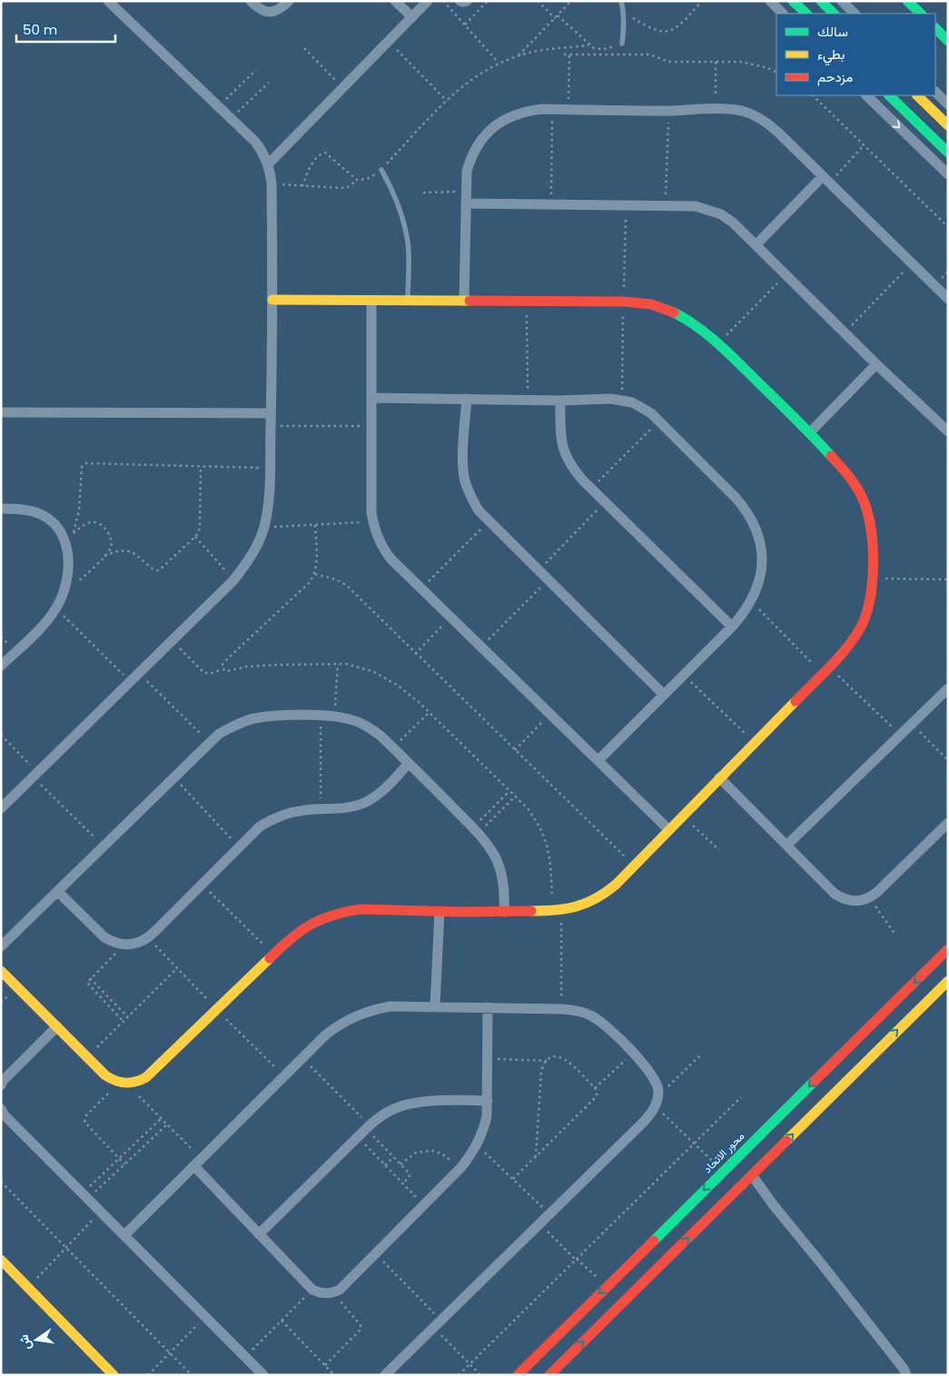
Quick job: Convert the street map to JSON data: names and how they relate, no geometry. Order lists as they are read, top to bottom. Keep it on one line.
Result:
{"streets":{"street":["محور الاتحاد"]},"legend":["سالك","بطيء","مزدحم"],"scale_bar":"50 m","north":"left"}
